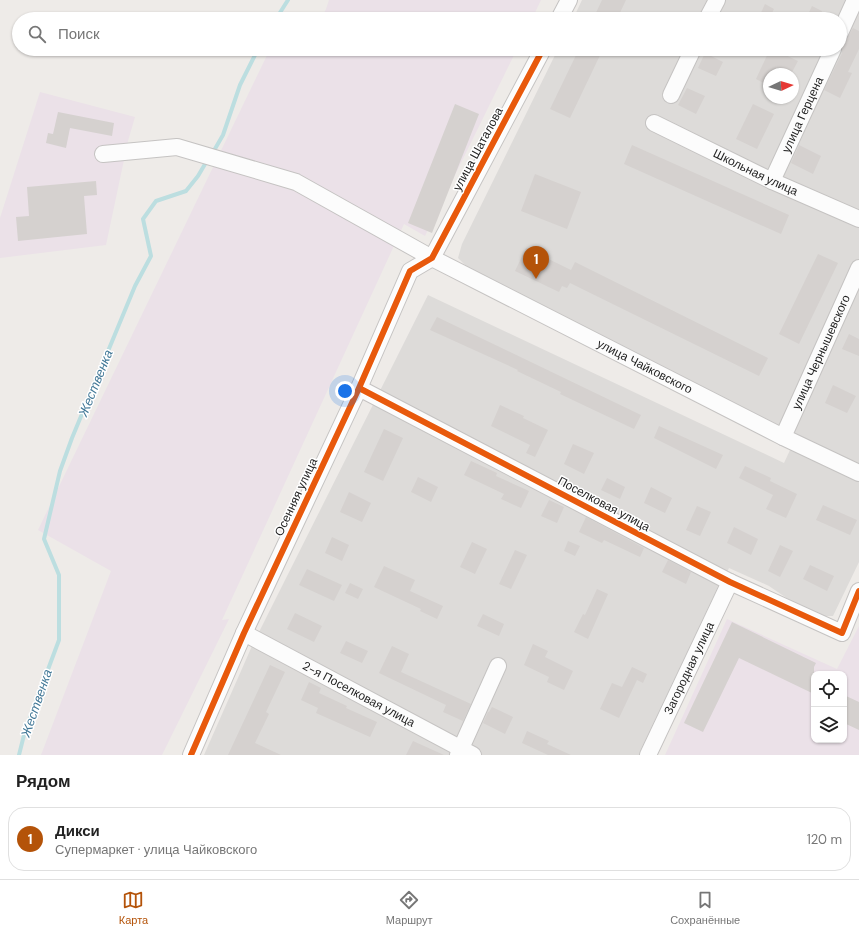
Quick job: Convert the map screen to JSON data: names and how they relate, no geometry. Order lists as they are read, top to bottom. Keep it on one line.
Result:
{"streets":{"street":["улица Герцена","улица Шаталова","Школьная улица","улица Чернышевского","улица Чайковского","Осенняя улица","Поселковая улица","Загородная улица","2-я Поселковая улица"]},"crossings":[["улица Герцена","Школьная улица"],["улица Шаталова","улица Чайковского"],["улица Шаталова","Осенняя улица"],["улица Чернышевского","улица Чайковского"],["улица Чайковского","Осенняя улица"],["Осенняя улица","Поселковая улица"],["Осенняя улица","2-я Поселковая улица"],["Поселковая улица","Загородная улица"]],"water":["Жественка"],"north":"right","page":{"search":"Поиск","pins":"1","heading":"Рядом","list":[{"mark":"1","name":"Дикси","note":"Супермаркет · улица Чайковского","value":"120 m"}],"nav":["Карта","Маршрут","Сохранённые"]}}
